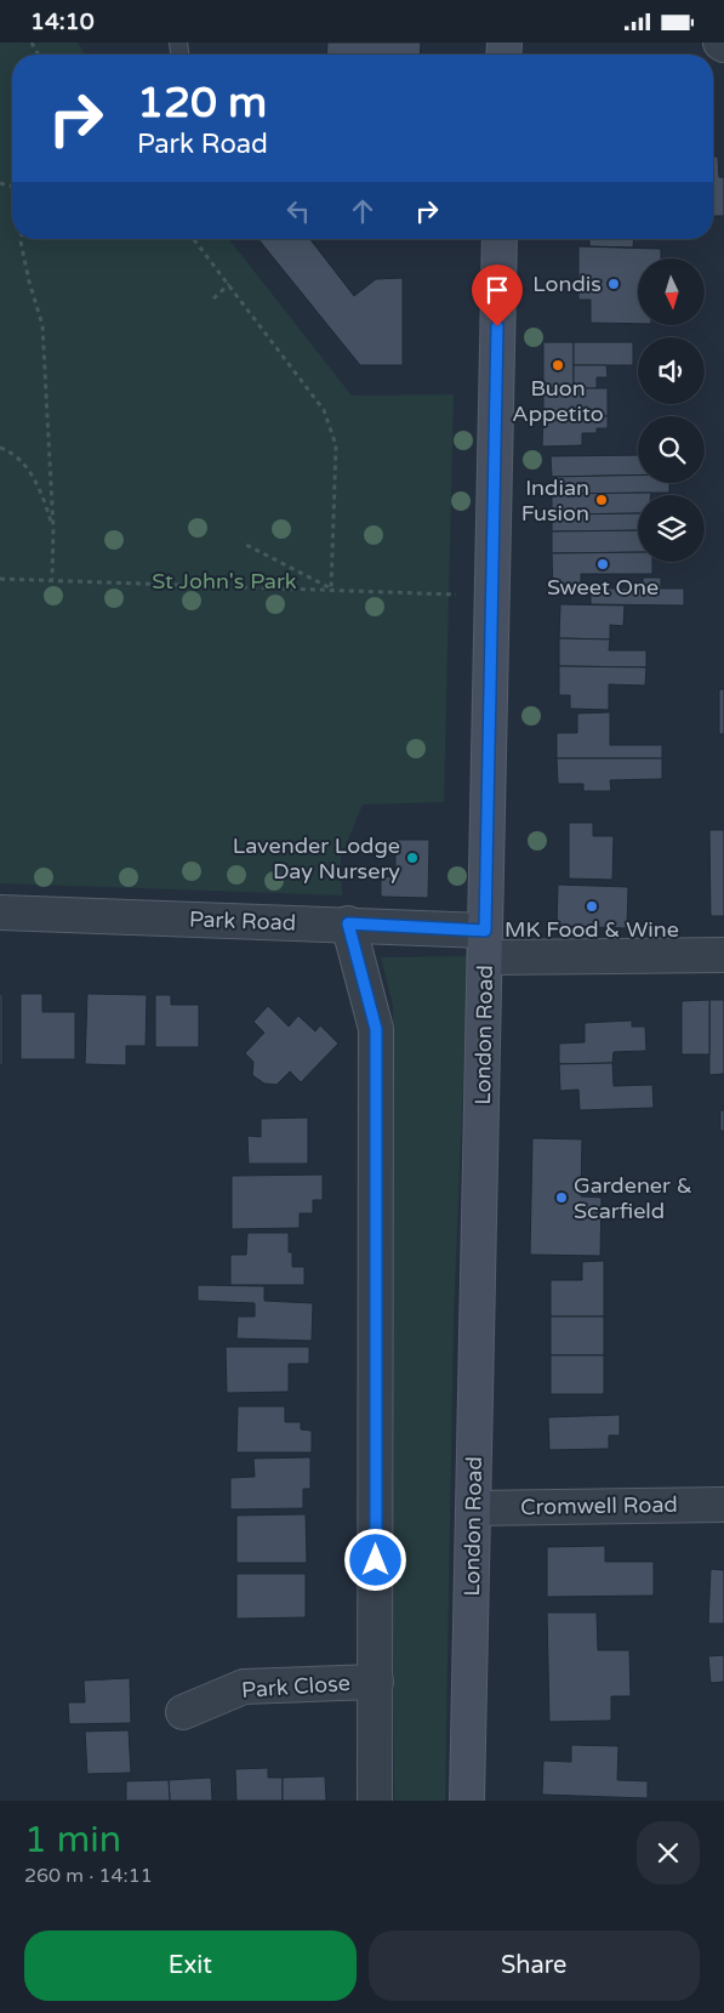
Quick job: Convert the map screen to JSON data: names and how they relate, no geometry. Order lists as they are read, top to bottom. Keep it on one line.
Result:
{"streets":{"main road":["London Road"],"street":["Park Road","Cromwell Road","Park Close"]},"crossings":[["Park Road","London Road"],["Park Road","Park Close"],["London Road","Cromwell Road"]],"parks":["St John's Park"],"places":["Londis","Buon Appetito","Indian Fusion","Sweet One","Lavender Lodge Day Nursery","MK Food & Wine","Gardener & Scarfield"],"north":"bottom","page":{"status":"14:10","turn":["120 m","Park Road"],"heading":["1 min","260 m · 14:11"],"buttons":["Exit","Share"]}}
